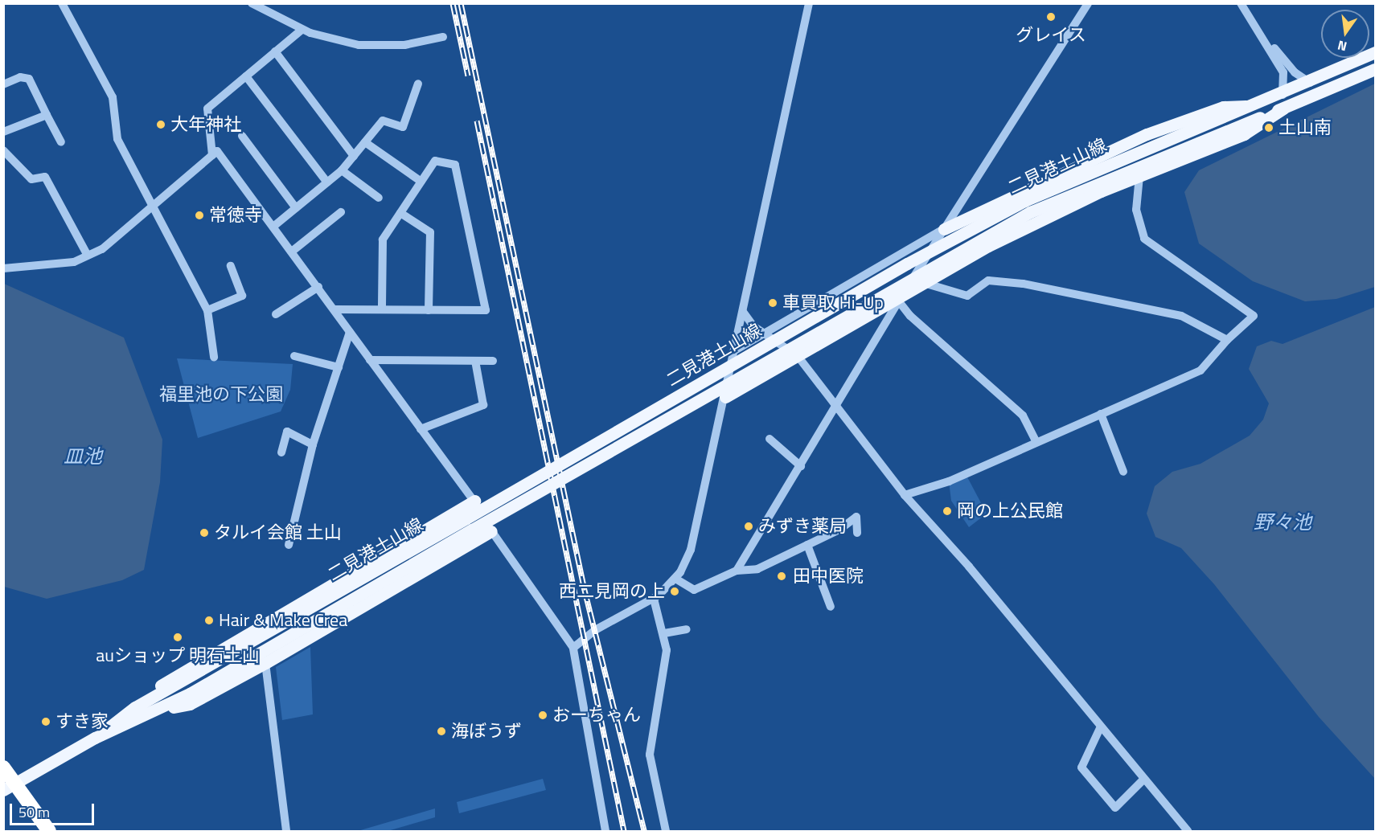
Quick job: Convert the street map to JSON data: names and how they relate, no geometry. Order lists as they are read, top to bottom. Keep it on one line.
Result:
{"streets":{"main road":["二見港土山線"]},"water":["皿池","野々池"],"parks":["福里池の下公園"],"places":["グレイス","大年神社","土山南","常徳寺","車買取 Hi-Up","岡の上公民館","みずき薬局","タルイ会館 土山","田中医院","西二見岡の上","Hair & Make Crea","auショップ 明石土山","おーちゃん","すき家","海ぼうず"],"scale_bar":"50 m","north":"bottom"}
